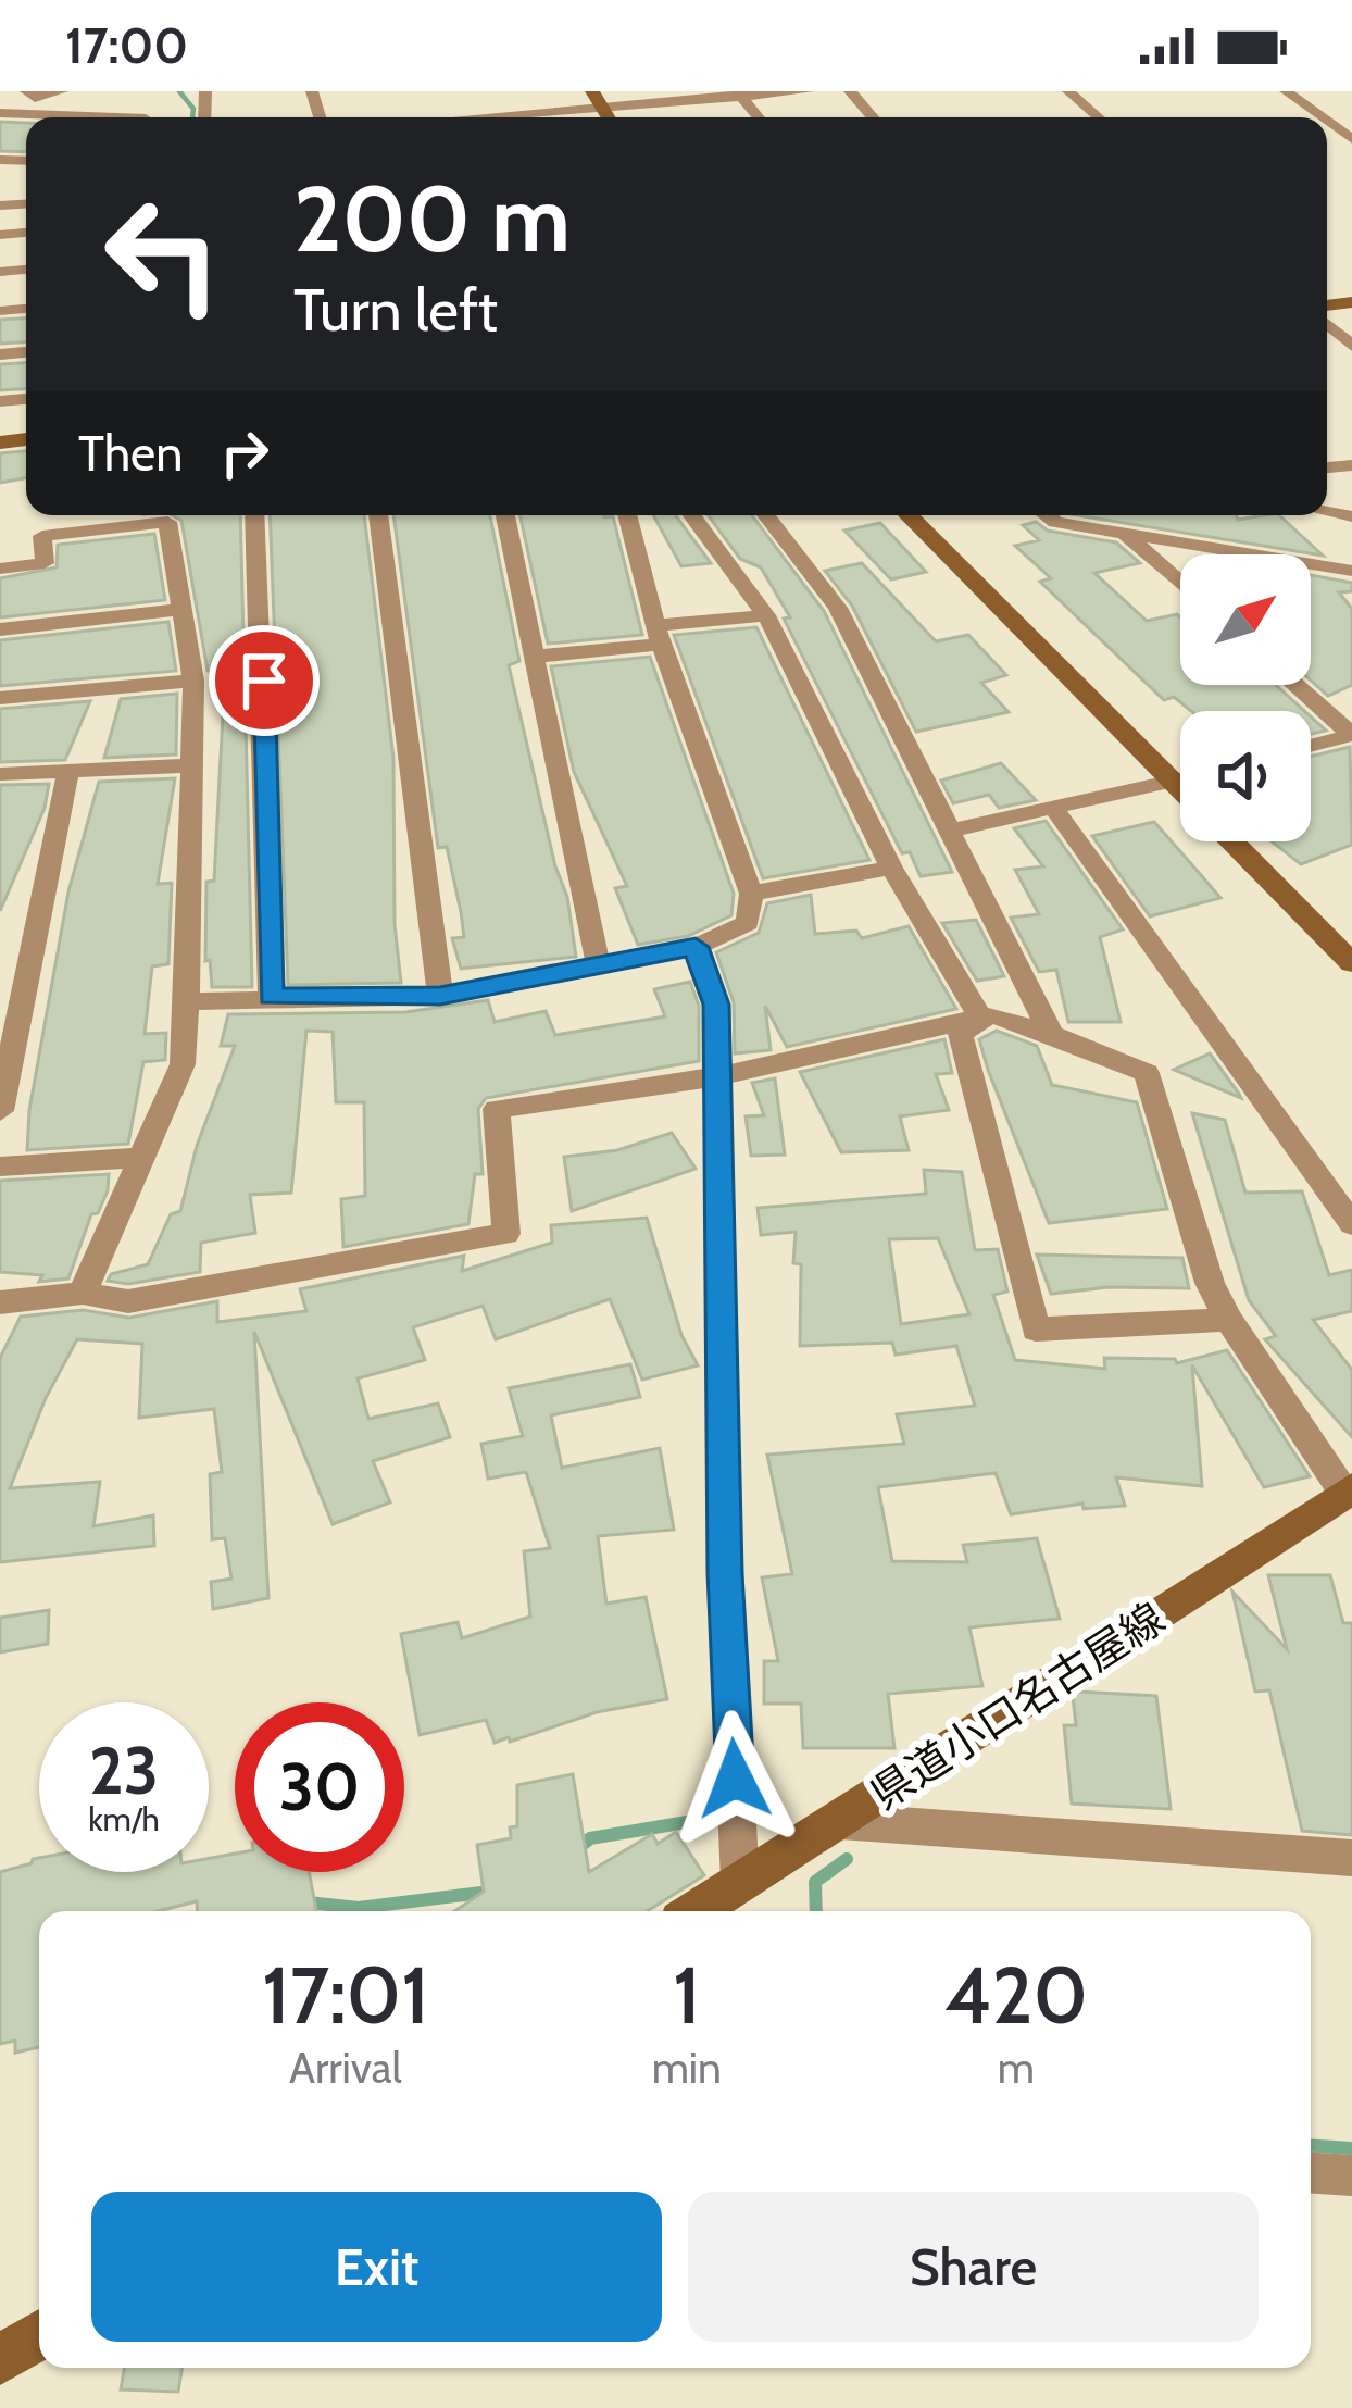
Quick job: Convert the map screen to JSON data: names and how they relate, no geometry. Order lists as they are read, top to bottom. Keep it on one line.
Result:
{"streets":{"main road":["県道小口名古屋線"]},"north":"top right","page":{"status":"17:00","turn":["200 m","Turn left"],"then":"Then","speed":"23 km/h","limit":"30","eta":["17:01","Arrival","1","min","420","m"],"buttons":["Exit","Share"]}}
